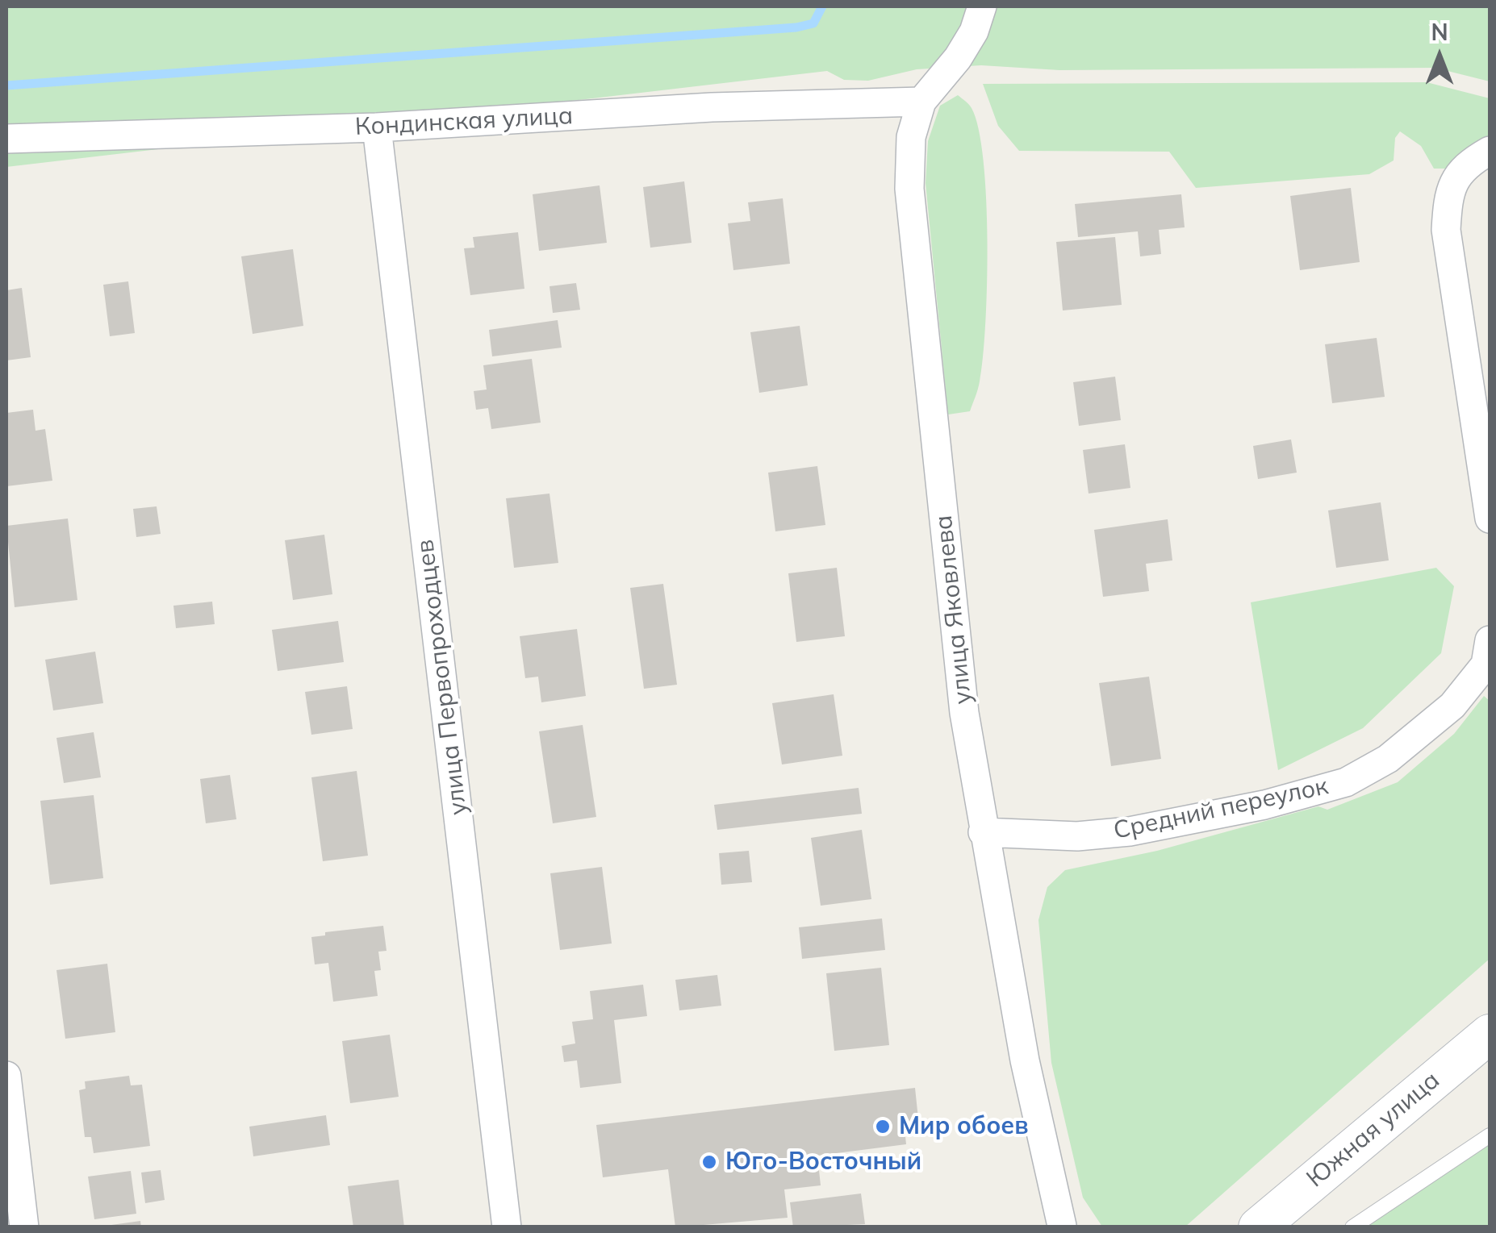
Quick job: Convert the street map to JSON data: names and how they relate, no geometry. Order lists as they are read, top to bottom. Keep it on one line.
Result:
{"streets":{"main road":["Южная улица"],"street":["Кондинская улица","улица Яковлева","улица Первопроходцев","Средний переулок"]},"crossings":[["Кондинская улица","улица Яковлева"],["Кондинская улица","улица Первопроходцев"],["улица Яковлева","Средний переулок"]],"places":["Мир обоев","Юго-Восточный"],"north":"top"}
